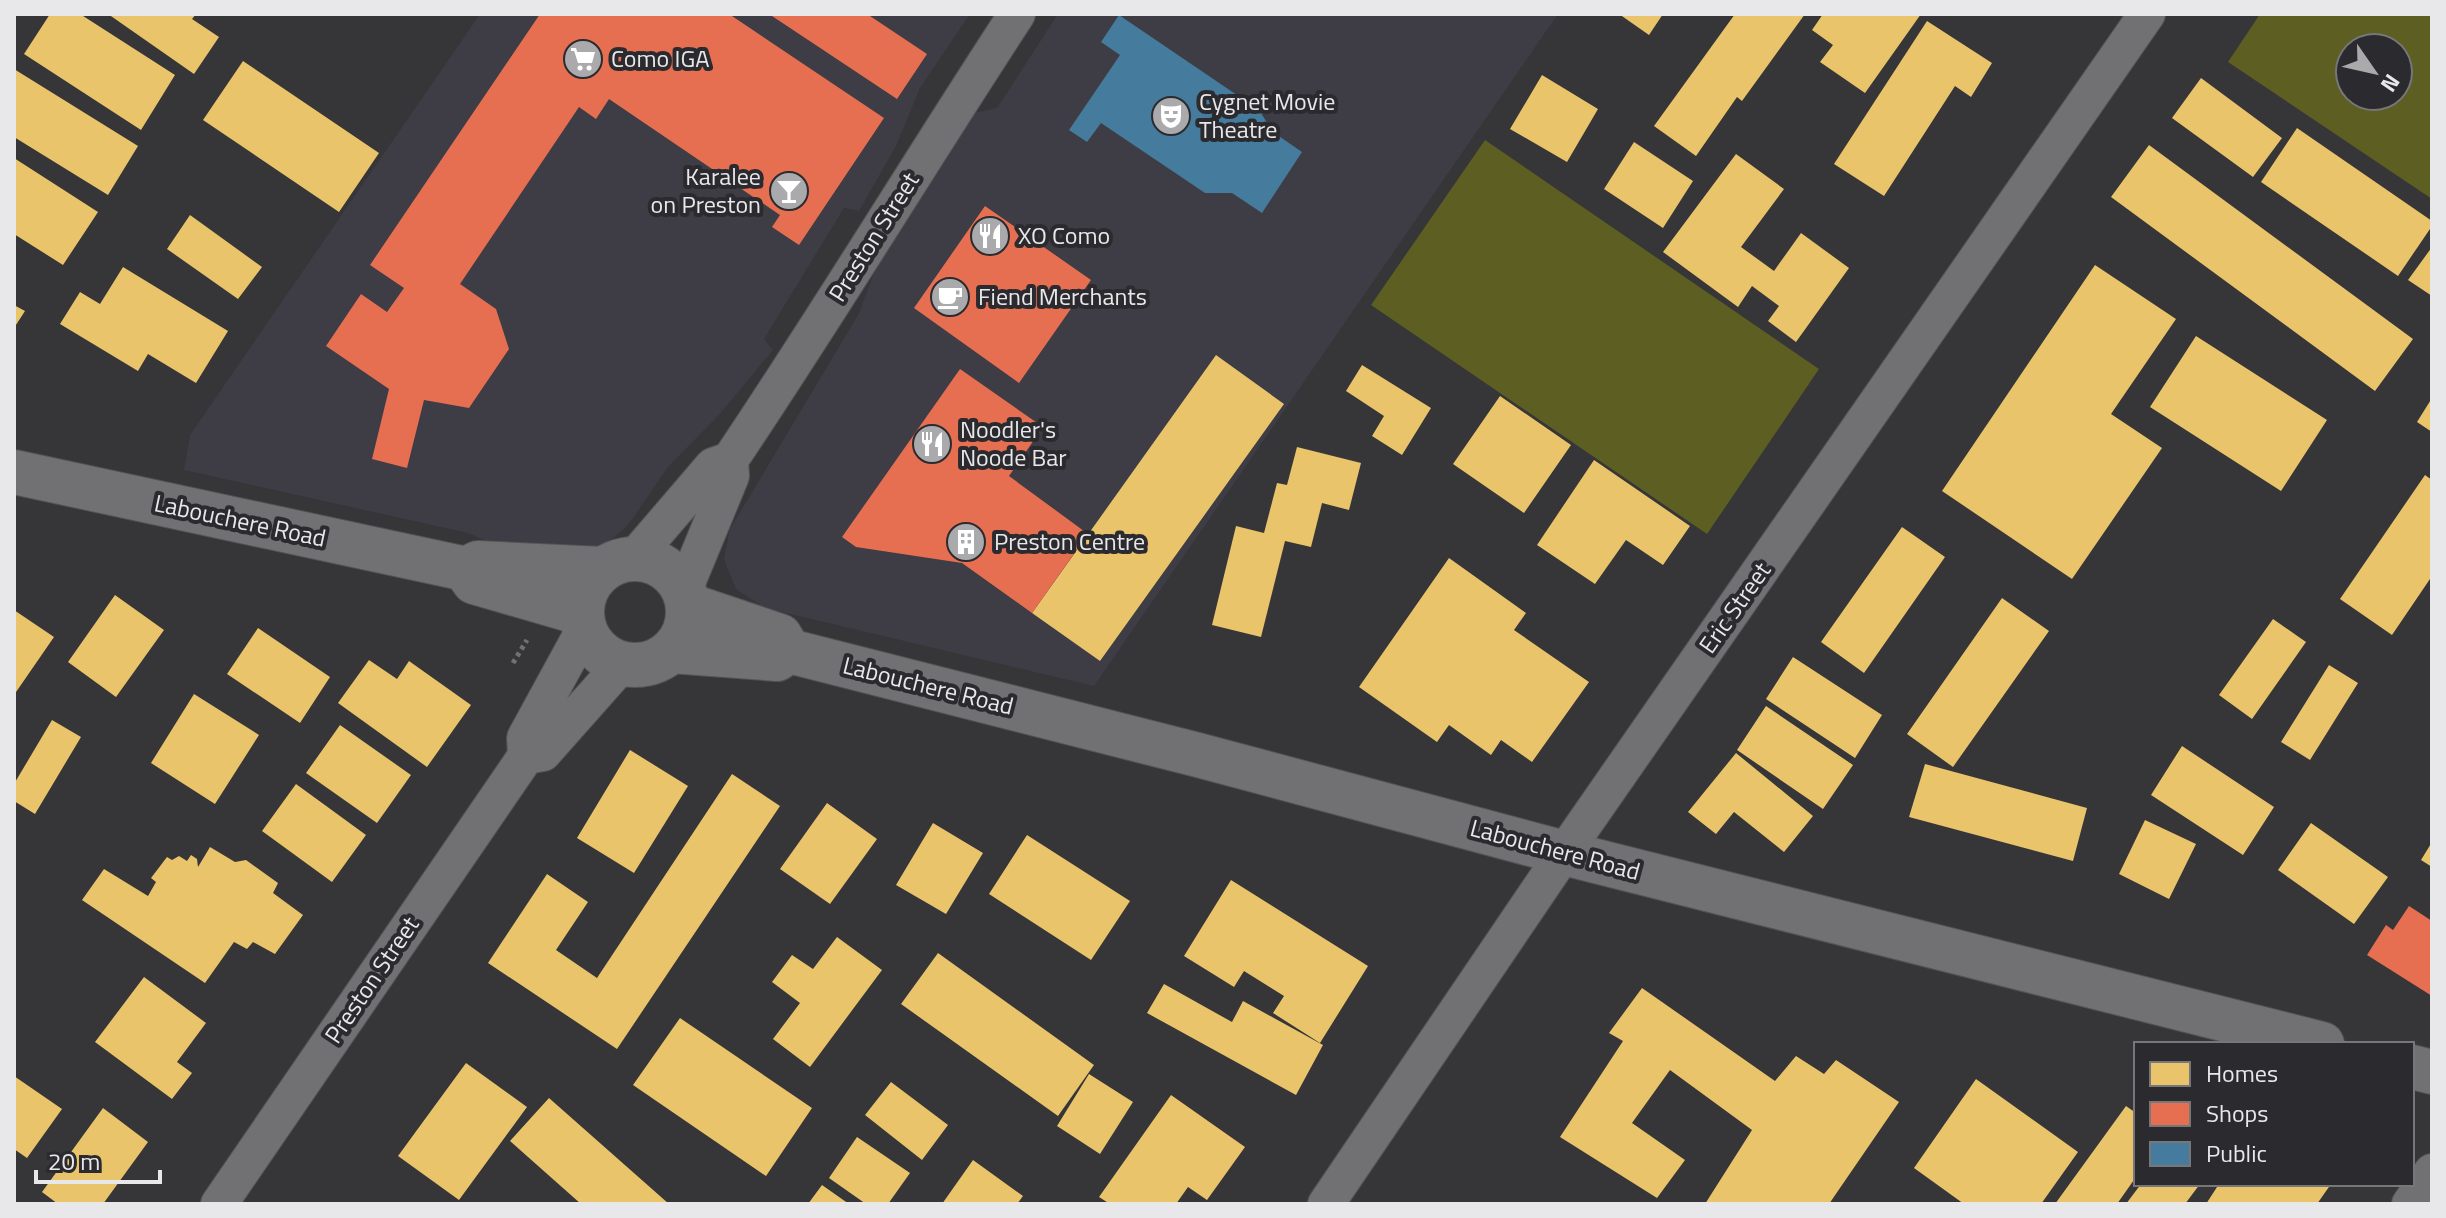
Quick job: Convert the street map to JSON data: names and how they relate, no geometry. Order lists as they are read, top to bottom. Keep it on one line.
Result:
{"streets":{"main road":["Labouchere Road"],"street":["Preston Street","Eric Street"]},"crossings":[["Preston Street","Labouchere Road"],["Labouchere Road","Eric Street"]],"places":{"supermarket":["Como IGA"],"theatre":["Cygnet Movie Theatre"],"bar":["Karalee on Preston"],"restaurant":["XO Como","Noodler's Noode Bar"],"cafe":["Fiend Merchants"],"building":["Preston Centre"]},"legend":["Homes","Shops","Public"],"scale_bar":"20 m","north":"bottom right"}
